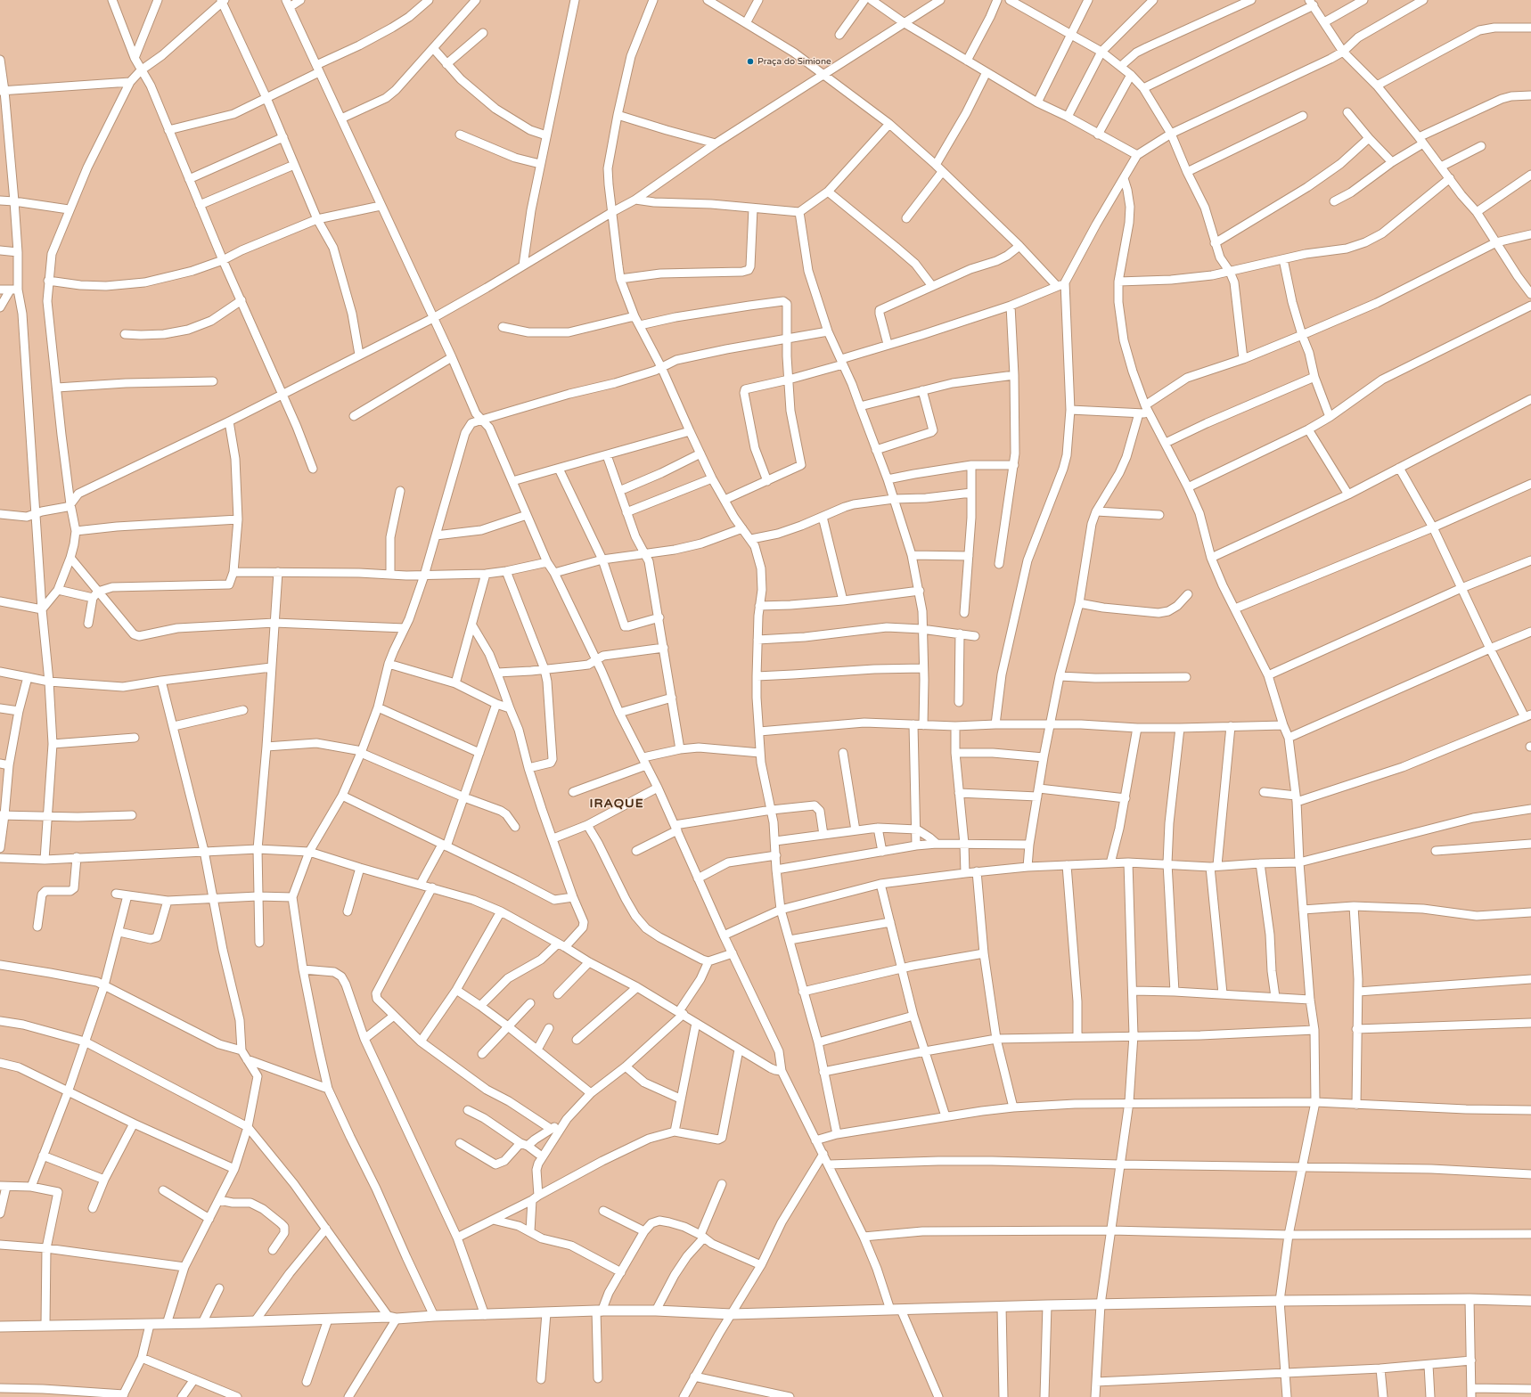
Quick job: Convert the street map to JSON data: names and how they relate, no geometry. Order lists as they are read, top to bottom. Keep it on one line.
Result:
{"districts":["IRAQUE"],"places":["Praça do Simione"]}
